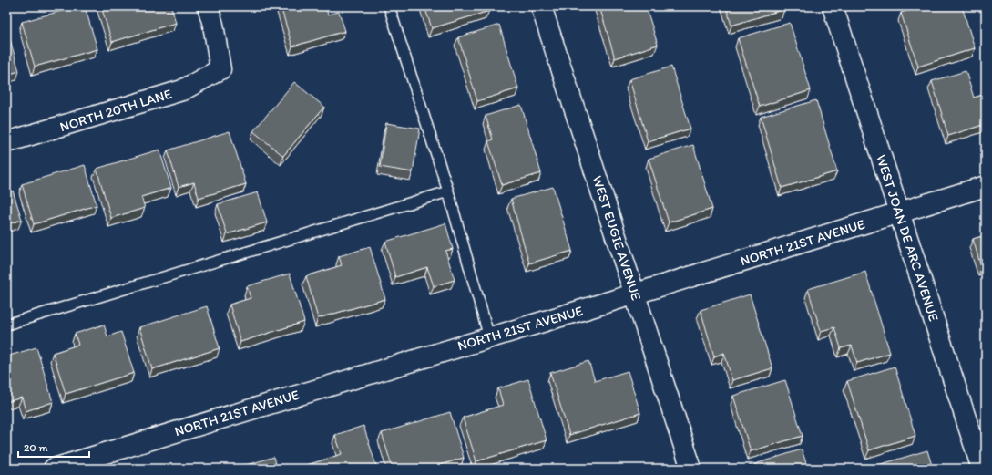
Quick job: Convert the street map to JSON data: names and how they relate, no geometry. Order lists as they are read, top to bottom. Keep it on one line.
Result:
{"streets":{"street":["NORTH 20TH LANE","WEST EUGIE AVENUE","WEST JOAN DE ARC AVENUE","NORTH 21ST AVENUE"]},"crossings":[["WEST EUGIE AVENUE","NORTH 21ST AVENUE"],["WEST JOAN DE ARC AVENUE","NORTH 21ST AVENUE"]],"scale_bar":"20 m"}
